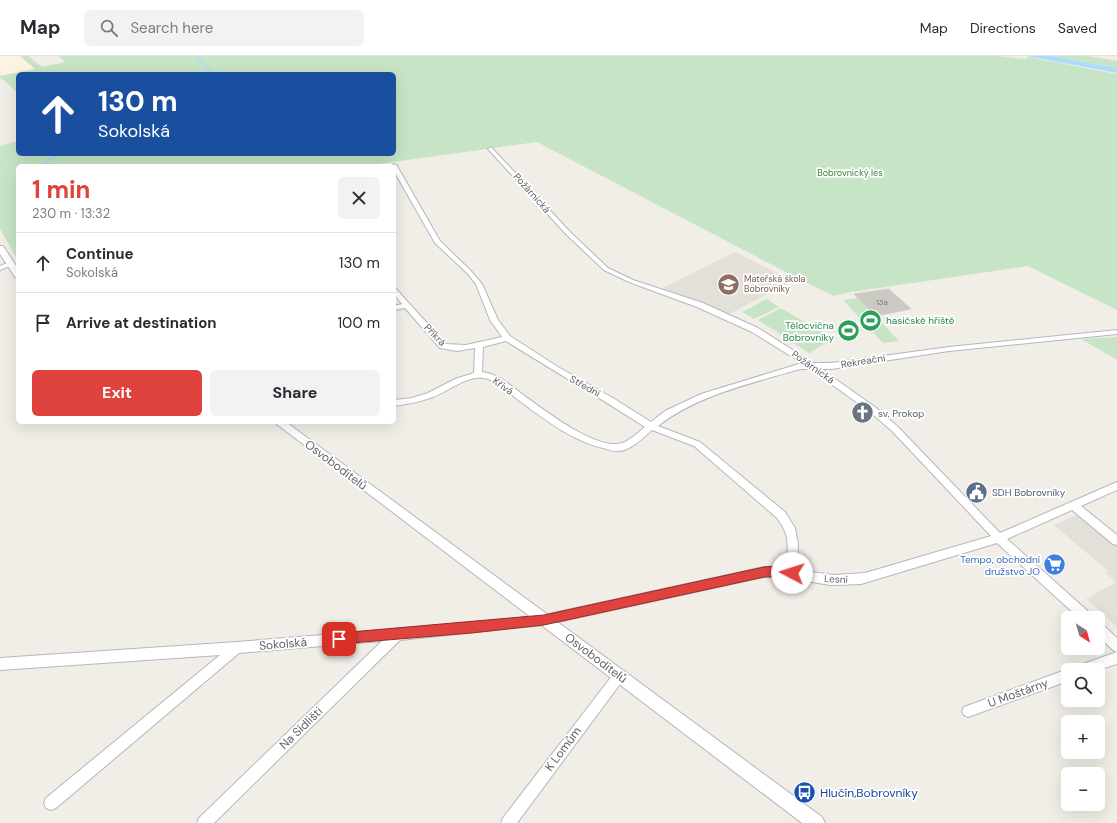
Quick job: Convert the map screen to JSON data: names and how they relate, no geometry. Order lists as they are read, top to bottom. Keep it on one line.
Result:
{"streets":{"street":["Požárnická","Příkrá","Rekreační","Křivá","Střední","Osvoboditelů","Lesní","Sokolská","U Moštárny","Na Sídlišti","K Lomům"]},"crossings":[["Požárnická","Rekreační"],["Požárnická","Lesní"],["Příkrá","Střední"],["Rekreační","Křivá"],["Rekreační","Střední"],["Střední","Lesní"],["Osvoboditelů","Lesní"],["Osvoboditelů","Sokolská"],["Osvoboditelů","K Lomům"],["Lesní","Sokolská"],["Sokolská","Na Sídlišti"]],"parks":["Bobrovnický les"],"places":{"school or university":["Mateřská škola Bobrovníky"],"sports":["hasičské hřiště","Tělocvična Bobrovníky"],"church":["sv. Prokop"],"public building":["SDH Bobrovníky"],"supermarket":["Tempo, obchodní družstvo JO"],"bus stop":["Hlučín,Bobrovníky"]},"house_numbers":["13a"],"north":"bottom right","page":{"header":"Map","search":"Search here","nav":["Map","Directions","Saved"],"turn":["130 m","Sokolská"],"heading":["1 min","230 m · 13:32"],"list":[{"name":"Continue","note":"Sokolská","value":"130 m"},{"name":"Arrive at destination","value":"100 m"}],"buttons":["Exit","Share"],"map_buttons":["+","−"]}}
